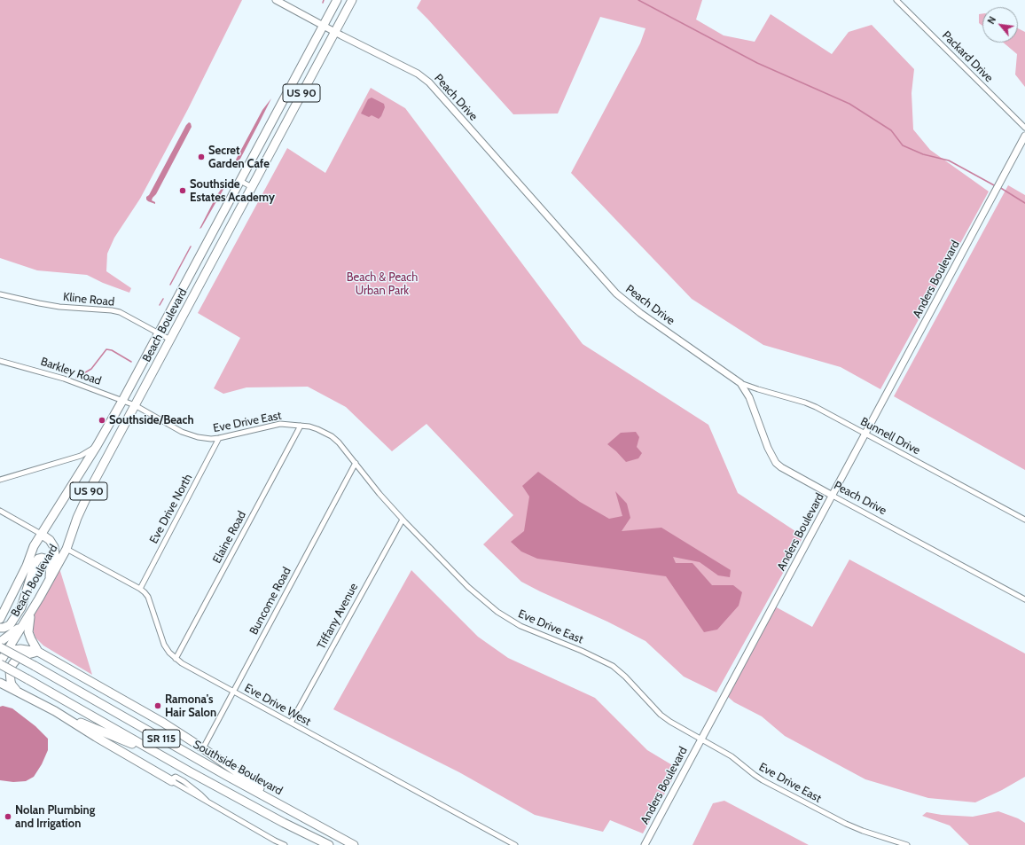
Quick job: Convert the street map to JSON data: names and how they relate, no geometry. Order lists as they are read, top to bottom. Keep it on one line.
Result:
{"streets":{"highway":["US 90","Beach Boulevard","SR 115","Southside Boulevard"],"street":["Packard Drive","Peach Drive","Anders Boulevard","Kline Road","Barkley Road","Eve Drive East","Bunnell Drive","Eve Drive North","Elaine Road","Buncome Road","Tiffany Avenue","Eve Drive West"]},"crossings":[["US 90","Peach Drive"],["US 90","Kline Road"],["US 90","Barkley Road"],["Peach Drive","Anders Boulevard"],["Peach Drive","Beach Boulevard"],["Peach Drive","Bunnell Drive"],["Anders Boulevard","Eve Drive East"],["Anders Boulevard","Bunnell Drive"],["Kline Road","Beach Boulevard"],["Beach Boulevard","Barkley Road"],["Beach Boulevard","Eve Drive East"],["Beach Boulevard","Eve Drive West"],["Beach Boulevard","SR 115"],["Beach Boulevard","Southside Boulevard"],["Barkley Road","Eve Drive East"],["Eve Drive East","Eve Drive North"],["Eve Drive East","Elaine Road"],["Eve Drive East","Buncome Road"],["Eve Drive East","Tiffany Avenue"],["Eve Drive North","Eve Drive West"],["Elaine Road","Eve Drive West"],["Buncome Road","Eve Drive West"],["Tiffany Avenue","Eve Drive West"]],"parks":["Beach & Peach Urban Park"],"places":["Secret Garden Cafe","Southside Estates Academy","Southside/Beach","Ramona's Hair Salon","Nolan Plumbing and Irrigation"],"north":"top left"}
